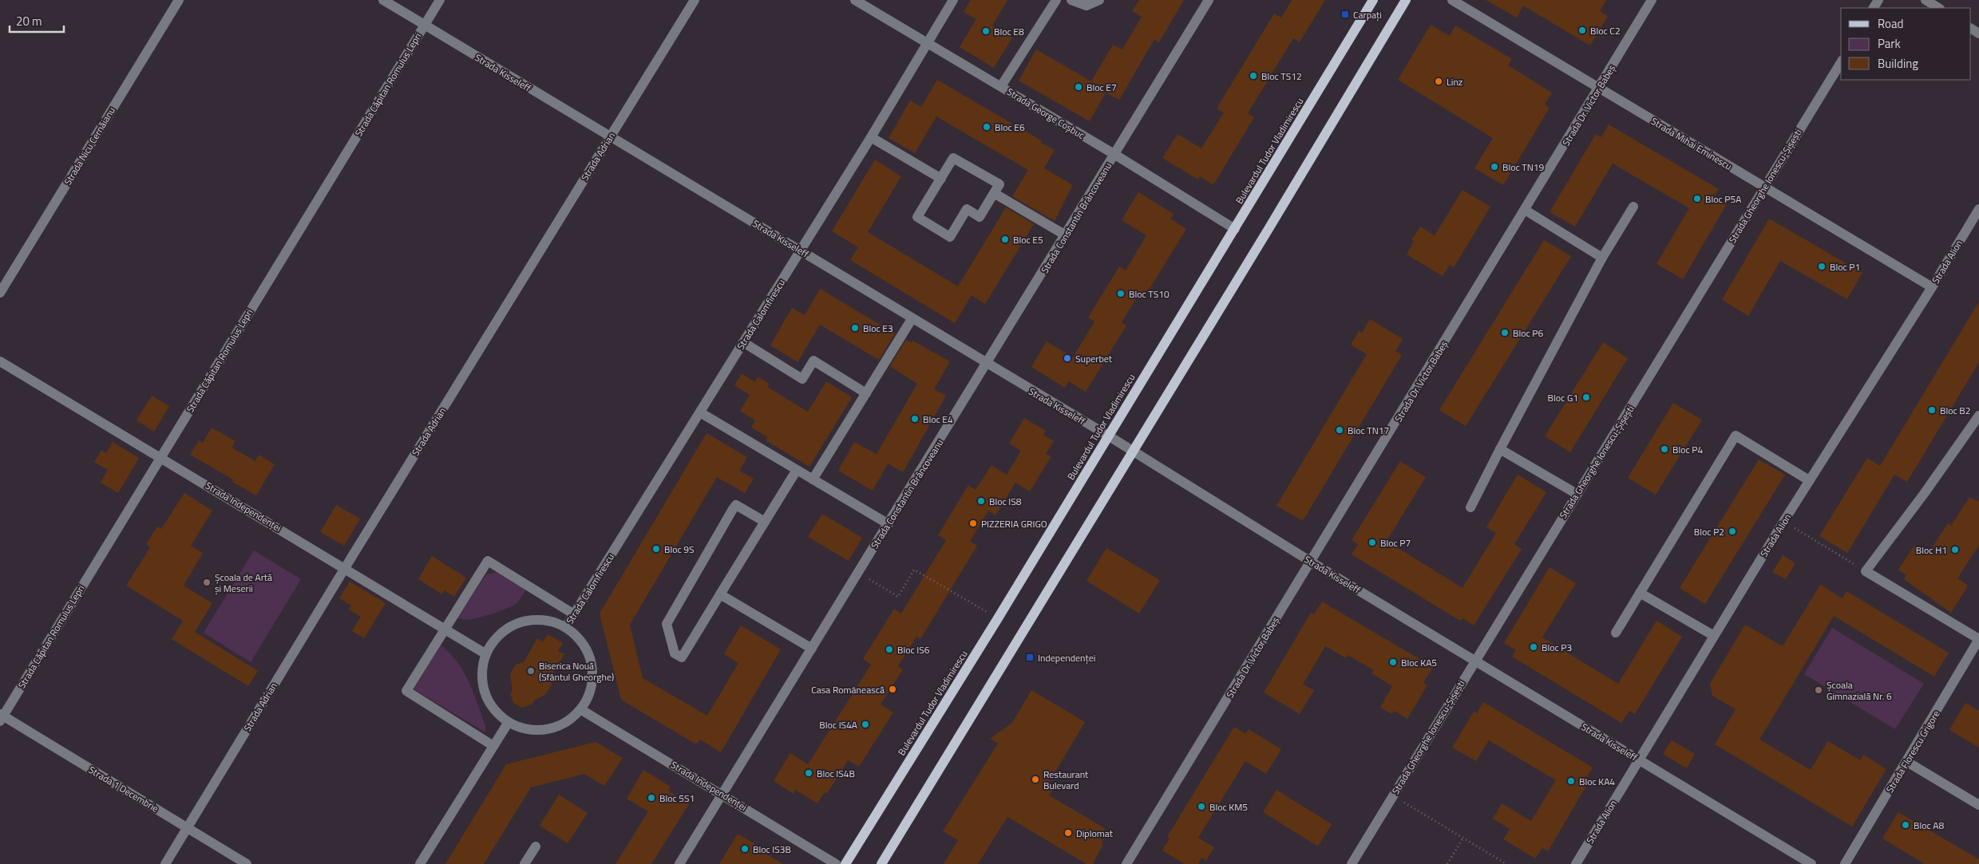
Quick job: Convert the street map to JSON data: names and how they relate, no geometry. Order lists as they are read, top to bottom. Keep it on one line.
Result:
{"streets":{"main road":["Bulevardul Tudor Vladimirescu"],"street":["Strada Kisseleff","Strada Căpitan Romulus Lepri","Strada Dr. Victor Babeș","Strada George Coșbuc","Strada Mihai Eminescu","Strada Nicu Cernăianu","Strada Adrian","Strada Gheorghe Ionescu-Șișești","Strada Constantin Brâncoveanu","Strada Alion","Strada Calomfirescu","Strada Independenței","Strada Florescu Grigore","Strada 1 Decembrie"]},"crossings":[["Strada Kisseleff","Strada Căpitan Romulus Lepri"],["Strada Kisseleff","Strada Dr. Victor Babeș"],["Strada Kisseleff","Bulevardul Tudor Vladimirescu"],["Strada Kisseleff","Strada Adrian"],["Strada Kisseleff","Strada Gheorghe Ionescu-Șișești"],["Strada Kisseleff","Strada Constantin Brâncoveanu"],["Strada Kisseleff","Strada Alion"],["Strada Kisseleff","Strada Calomfirescu"],["Strada Căpitan Romulus Lepri","Strada Independenței"],["Strada Căpitan Romulus Lepri","Strada 1 Decembrie"],["Strada Dr. Victor Babeș","Strada Mihai Eminescu"],["Strada George Coșbuc","Bulevardul Tudor Vladimirescu"],["Strada George Coșbuc","Strada Constantin Brâncoveanu"],["Strada George Coșbuc","Strada Calomfirescu"],["Strada Mihai Eminescu","Strada Gheorghe Ionescu-Șișești"],["Strada Mihai Eminescu","Strada Alion"],["Strada Adrian","Strada Independenței"],["Strada Adrian","Strada 1 Decembrie"],["Strada Constantin Brâncoveanu","Strada Independenței"],["Strada Calomfirescu","Strada Independenței"]],"places":{"transit":["Carpați","Independenței"],"other":["Bloc C2","Bloc E8","Bloc TS12","Linz","Bloc E7","Bloc E6","Bloc TN19","Bloc P5A","Bloc E5","Bloc P1","Bloc TS10","Bloc E3","Bloc P6","Superbet","Bloc G1","Bloc B2","Bloc E4","Bloc TN17","Bloc P4","Bloc IS8","PIZZERIA GRIGO","Bloc P2","Bloc P7","Bloc 9S","Bloc H1","Școala de Artă și Meserii","Bloc P3","Bloc IS6","Bloc KA5","Biserica Nouă (Sfântul Gheorghe)","Casa Românească","Școala Gimnazială Nr. 6","Bloc IS4A","Bloc IS4B","Restaurant Bulevard","Bloc KA4","Bloc 5S1","Bloc KM5","Bloc A8","Diplomat","Bloc IS3B"]},"legend":["Road","Park","Building"],"scale_bar":"20 m"}
